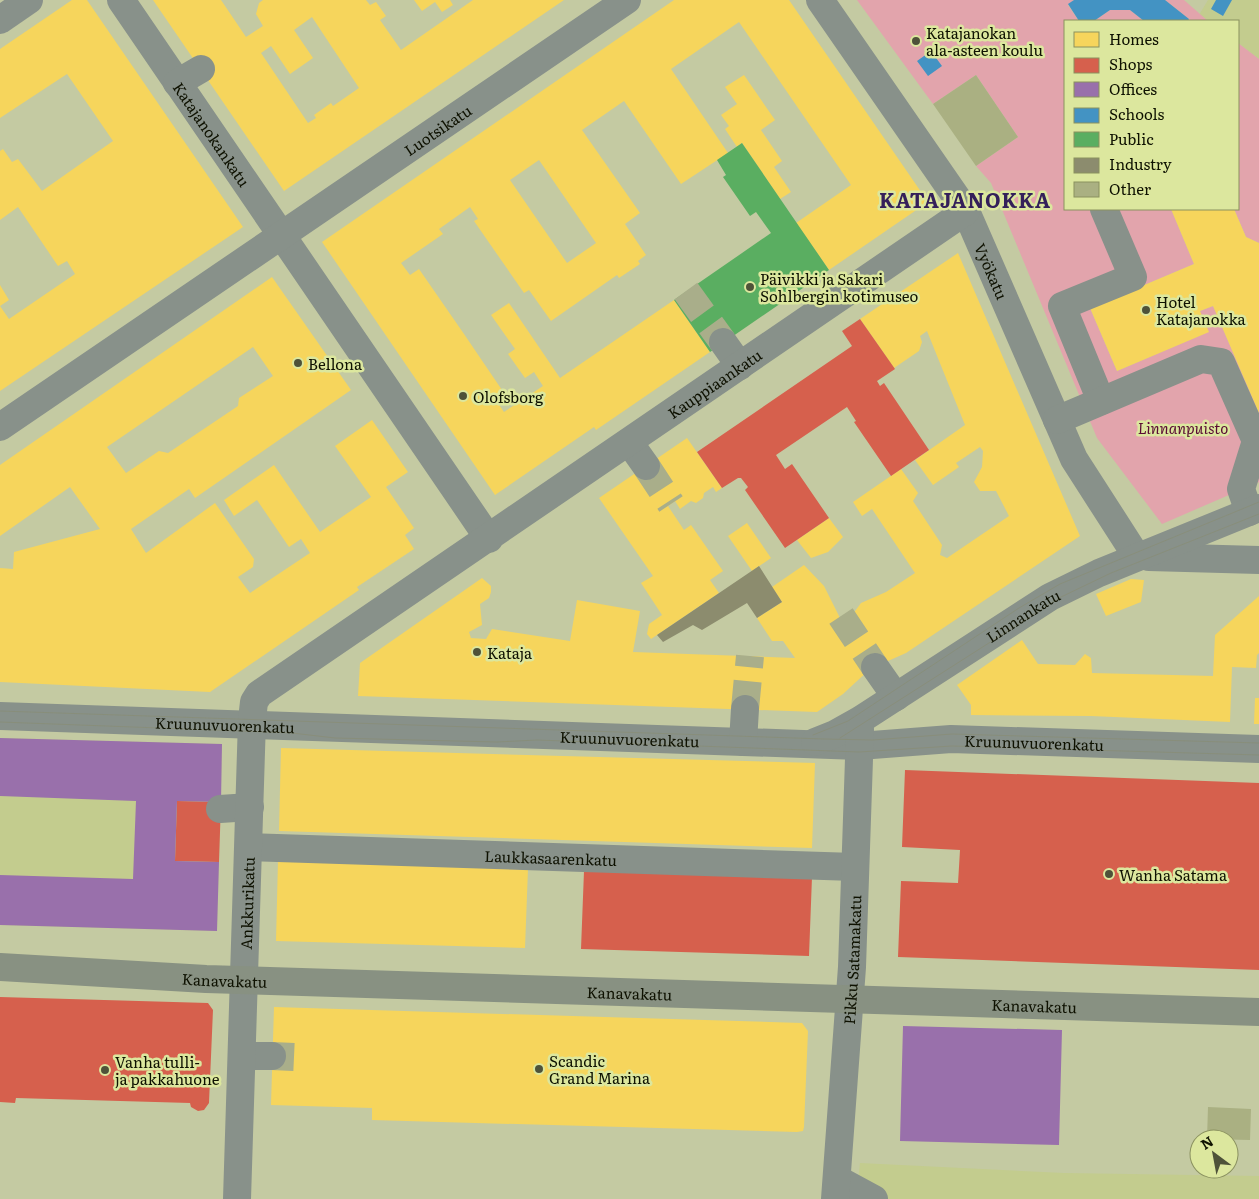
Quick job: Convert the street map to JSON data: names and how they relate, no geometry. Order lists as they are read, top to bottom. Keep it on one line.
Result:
{"streets":{"main road":["Kanavakatu"],"street":["Luotsikatu","Katajanokankatu","Vyökatu","Kauppiaankatu","Linnankatu","Kruunuvuorenkatu","Laukkasaarenkatu","Ankkurikatu","Pikku Satamakatu"]},"crossings":[["Luotsikatu","Katajanokankatu"],["Katajanokankatu","Kauppiaankatu"],["Vyökatu","Kauppiaankatu"],["Vyökatu","Linnankatu"],["Kauppiaankatu","Kruunuvuorenkatu"],["Kauppiaankatu","Ankkurikatu"],["Linnankatu","Kruunuvuorenkatu"],["Linnankatu","Pikku Satamakatu"],["Kruunuvuorenkatu","Ankkurikatu"],["Kruunuvuorenkatu","Pikku Satamakatu"],["Laukkasaarenkatu","Ankkurikatu"],["Laukkasaarenkatu","Pikku Satamakatu"],["Ankkurikatu","Kanavakatu"],["Pikku Satamakatu","Kanavakatu"]],"districts":["KATAJANOKKA"],"parks":["Linnanpuisto"],"places":["Katajanokan ala-asteen koulu","Päivikki ja Sakari Sohlbergin kotimuseo","Hotel Katajanokka","Bellona","Olofsborg","Kataja","Wanha Satama","Scandic Grand Marina","Vanha tulli- ja pakkahuone"],"legend":["Homes","Shops","Offices","Schools","Public","Industry","Other"],"north":"top left"}
